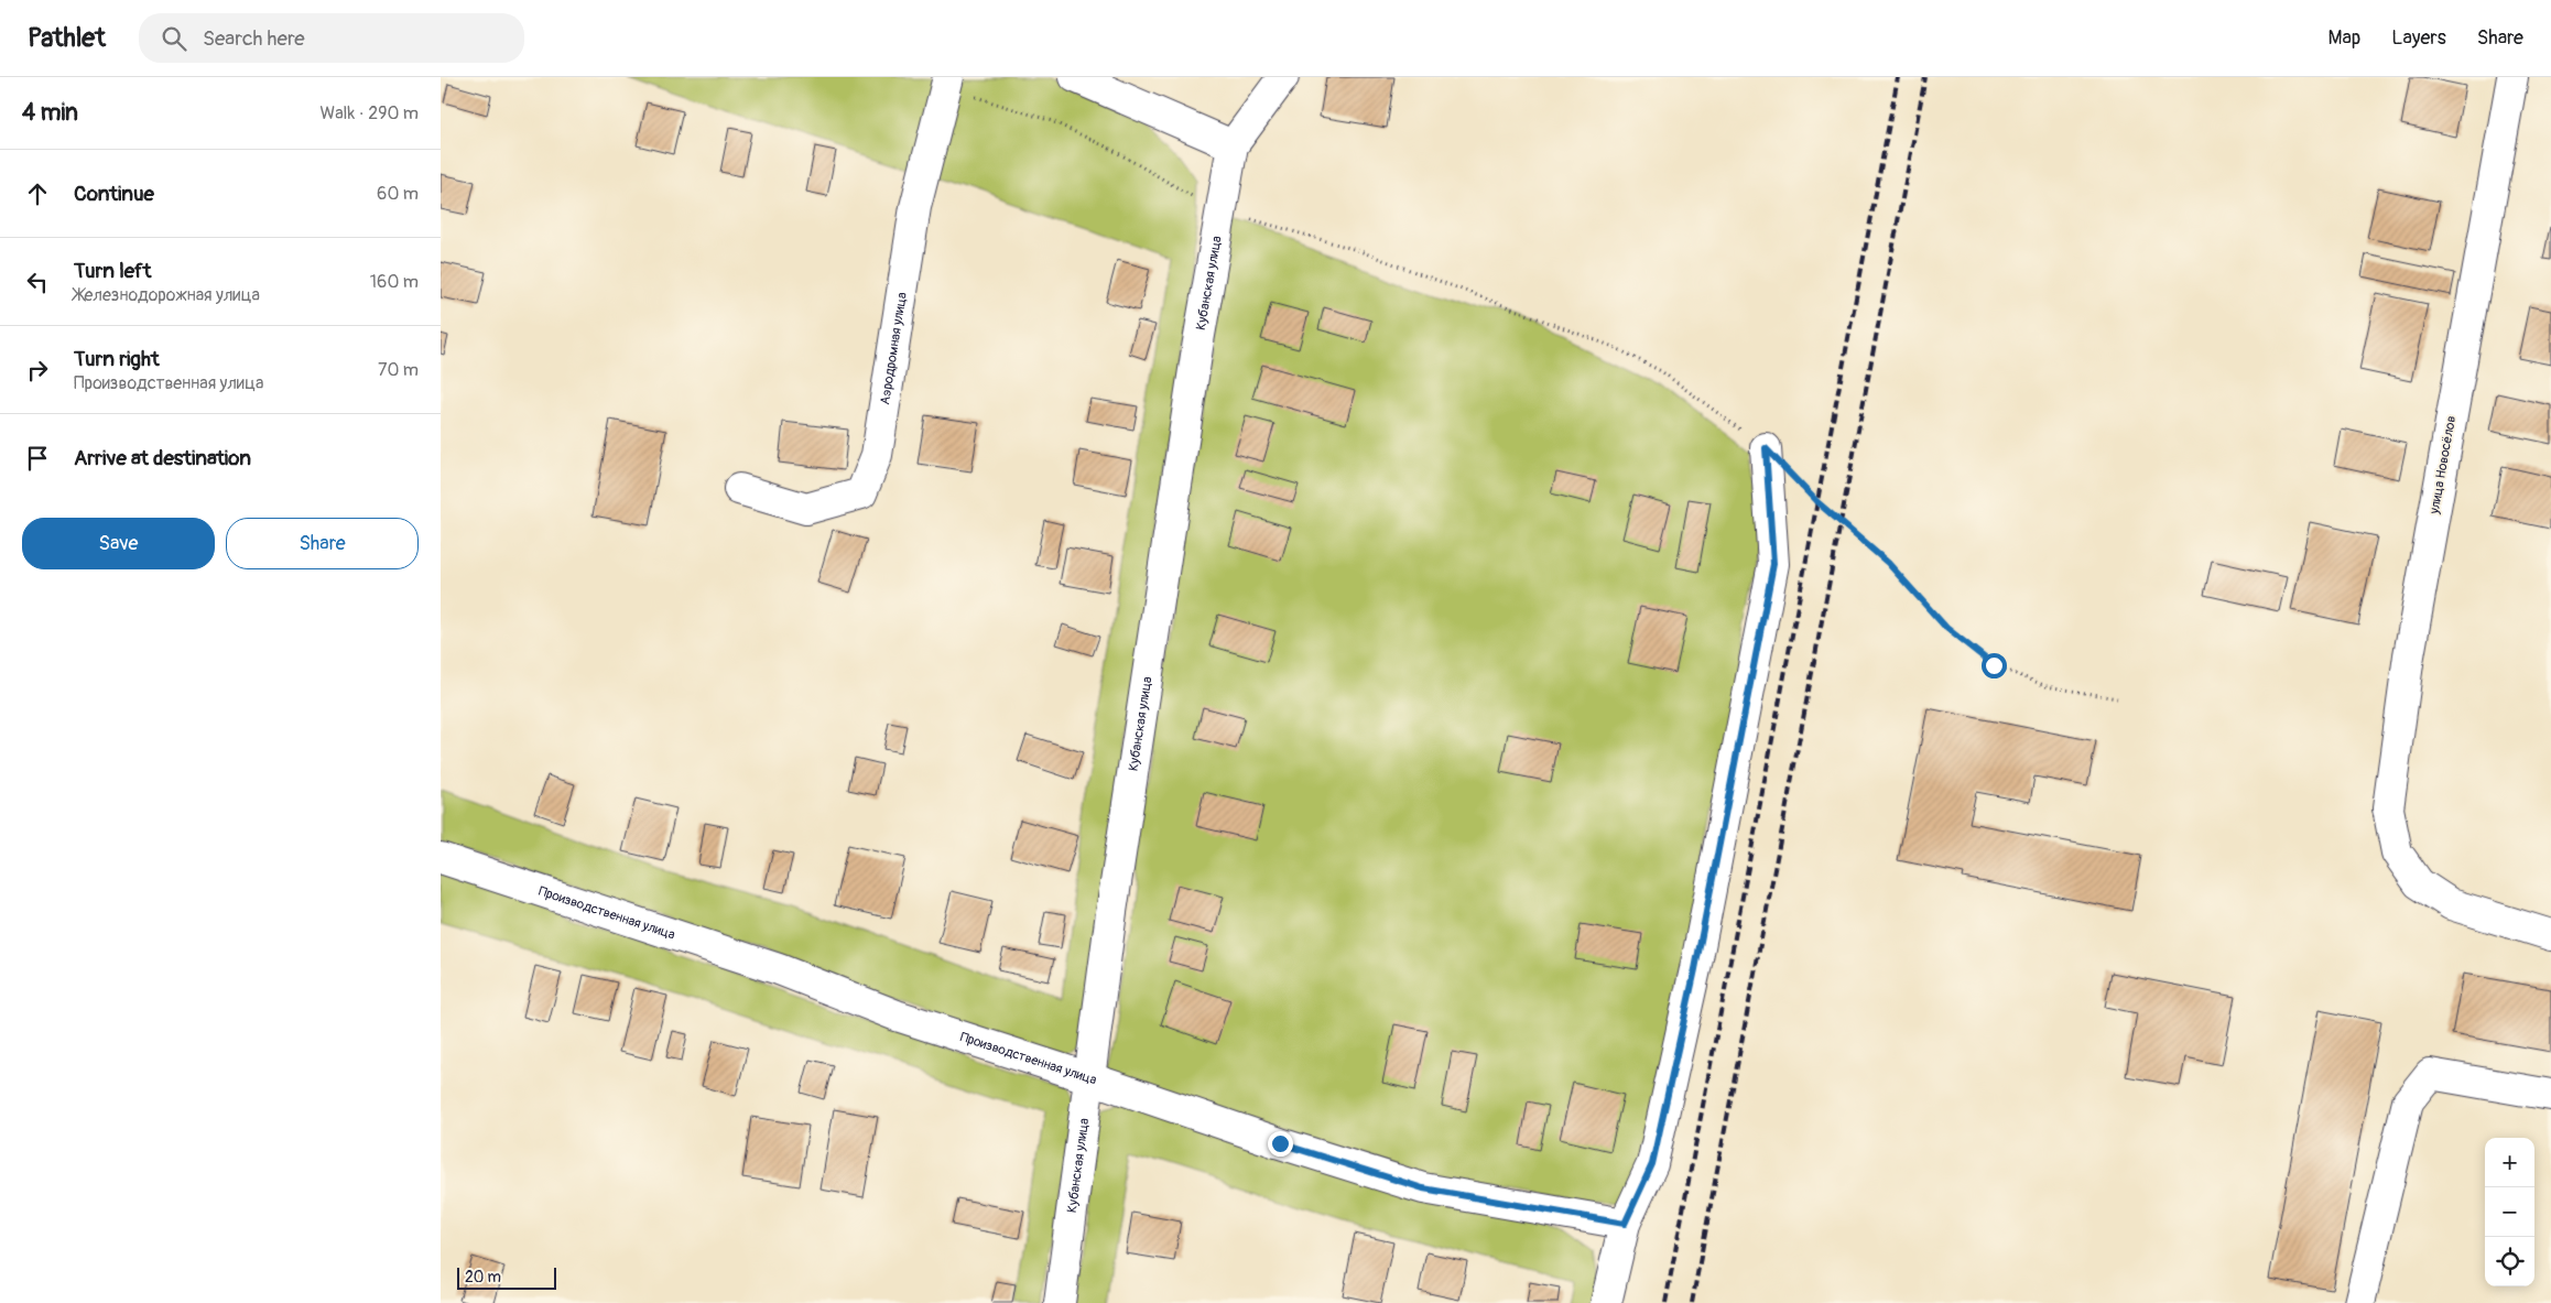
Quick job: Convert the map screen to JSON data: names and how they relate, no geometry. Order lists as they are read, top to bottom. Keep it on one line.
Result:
{"streets":{"street":["Кубанская улица","Аэродромная улица","улица Новосёлов","Производственная улица"]},"crossings":[["Кубанская улица","Производственная улица"]],"scale_bar":"20 m","page":{"header":"Pathlet","search":"Search here","nav":["Map","Layers","Share"],"heading":["4 min","Walk · 290 m"],"list":[["Continue","60 m"],["Turn left","Железнодорожная улица","160 m"],["Turn right","Производственная улица","70 m"],"Arrive at destination"],"buttons":["Save","Share"],"map_buttons":["+","−"],"scale":"20 m"}}
